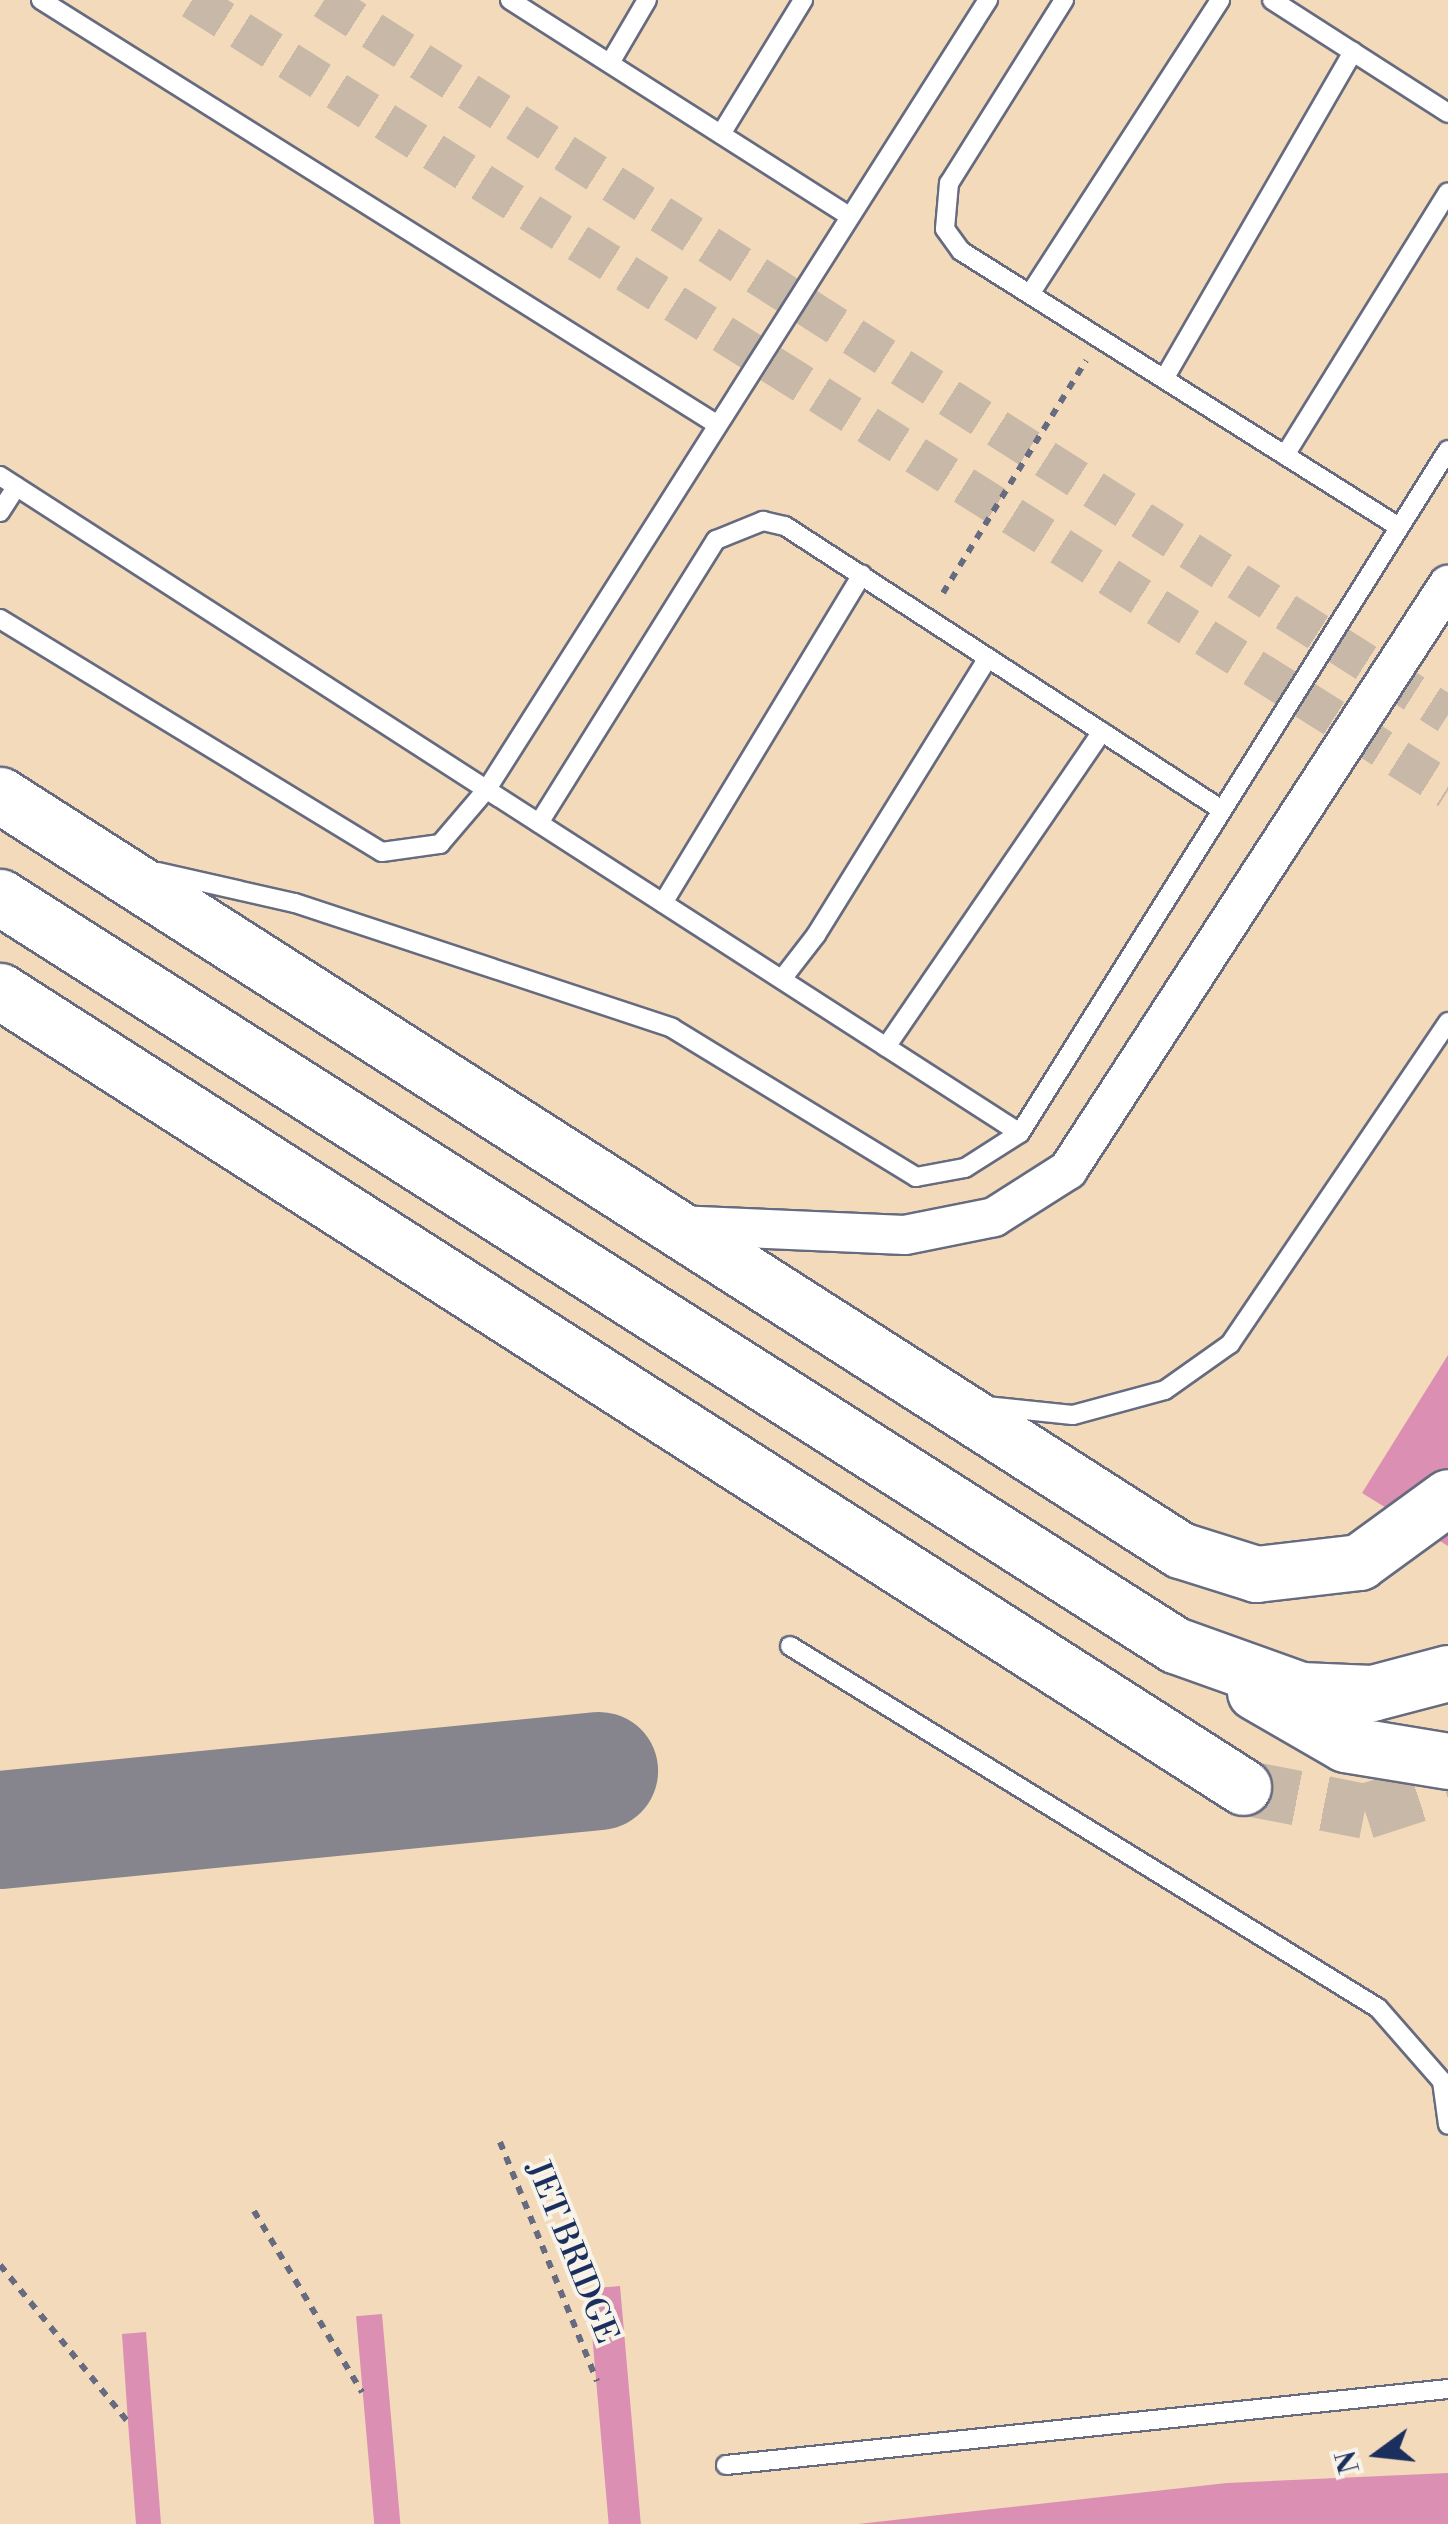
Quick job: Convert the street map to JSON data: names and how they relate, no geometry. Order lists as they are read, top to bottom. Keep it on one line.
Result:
{"streets":{"path":["JET BRIDGE"]},"north":"left"}
